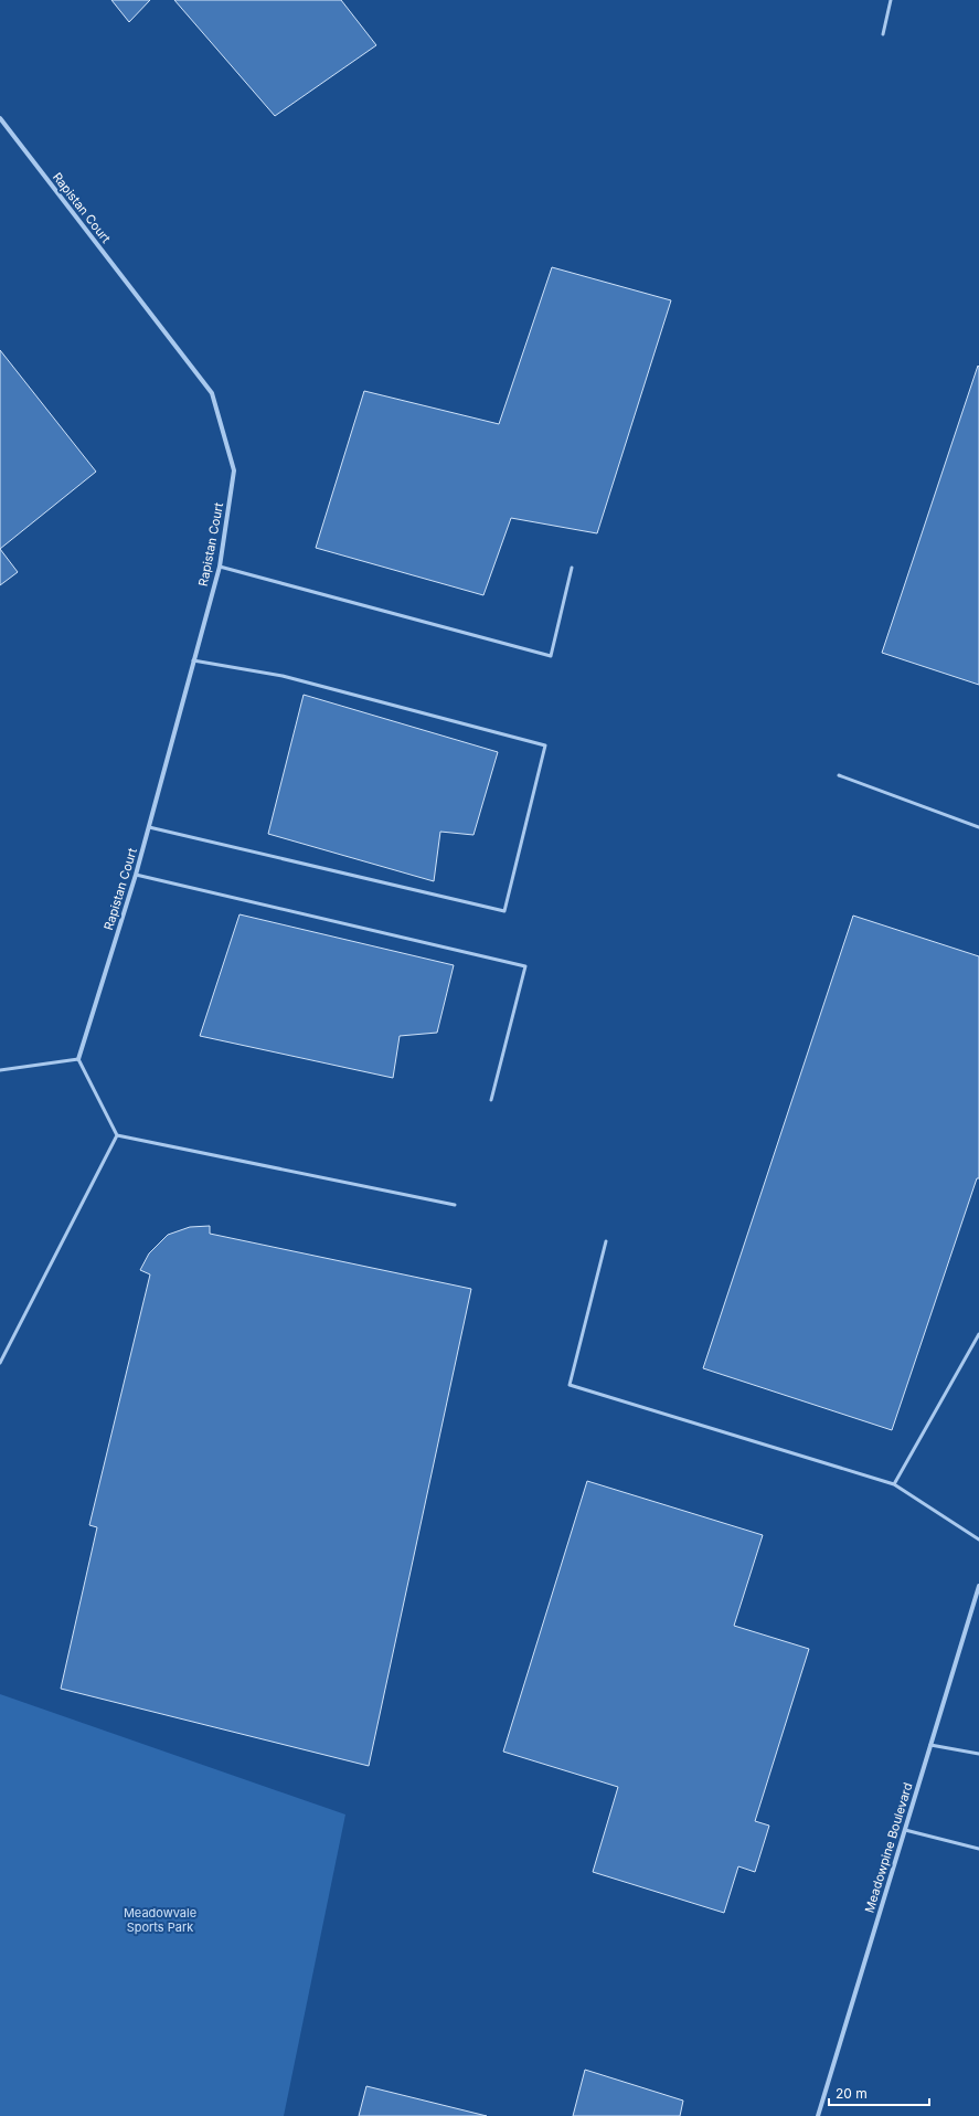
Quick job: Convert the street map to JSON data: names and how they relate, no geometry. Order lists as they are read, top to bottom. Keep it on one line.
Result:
{"streets":{"street":["Rapistan Court","Meadowpine Boulevard"]},"parks":["Meadowvale Sports Park"],"scale_bar":"20 m"}
